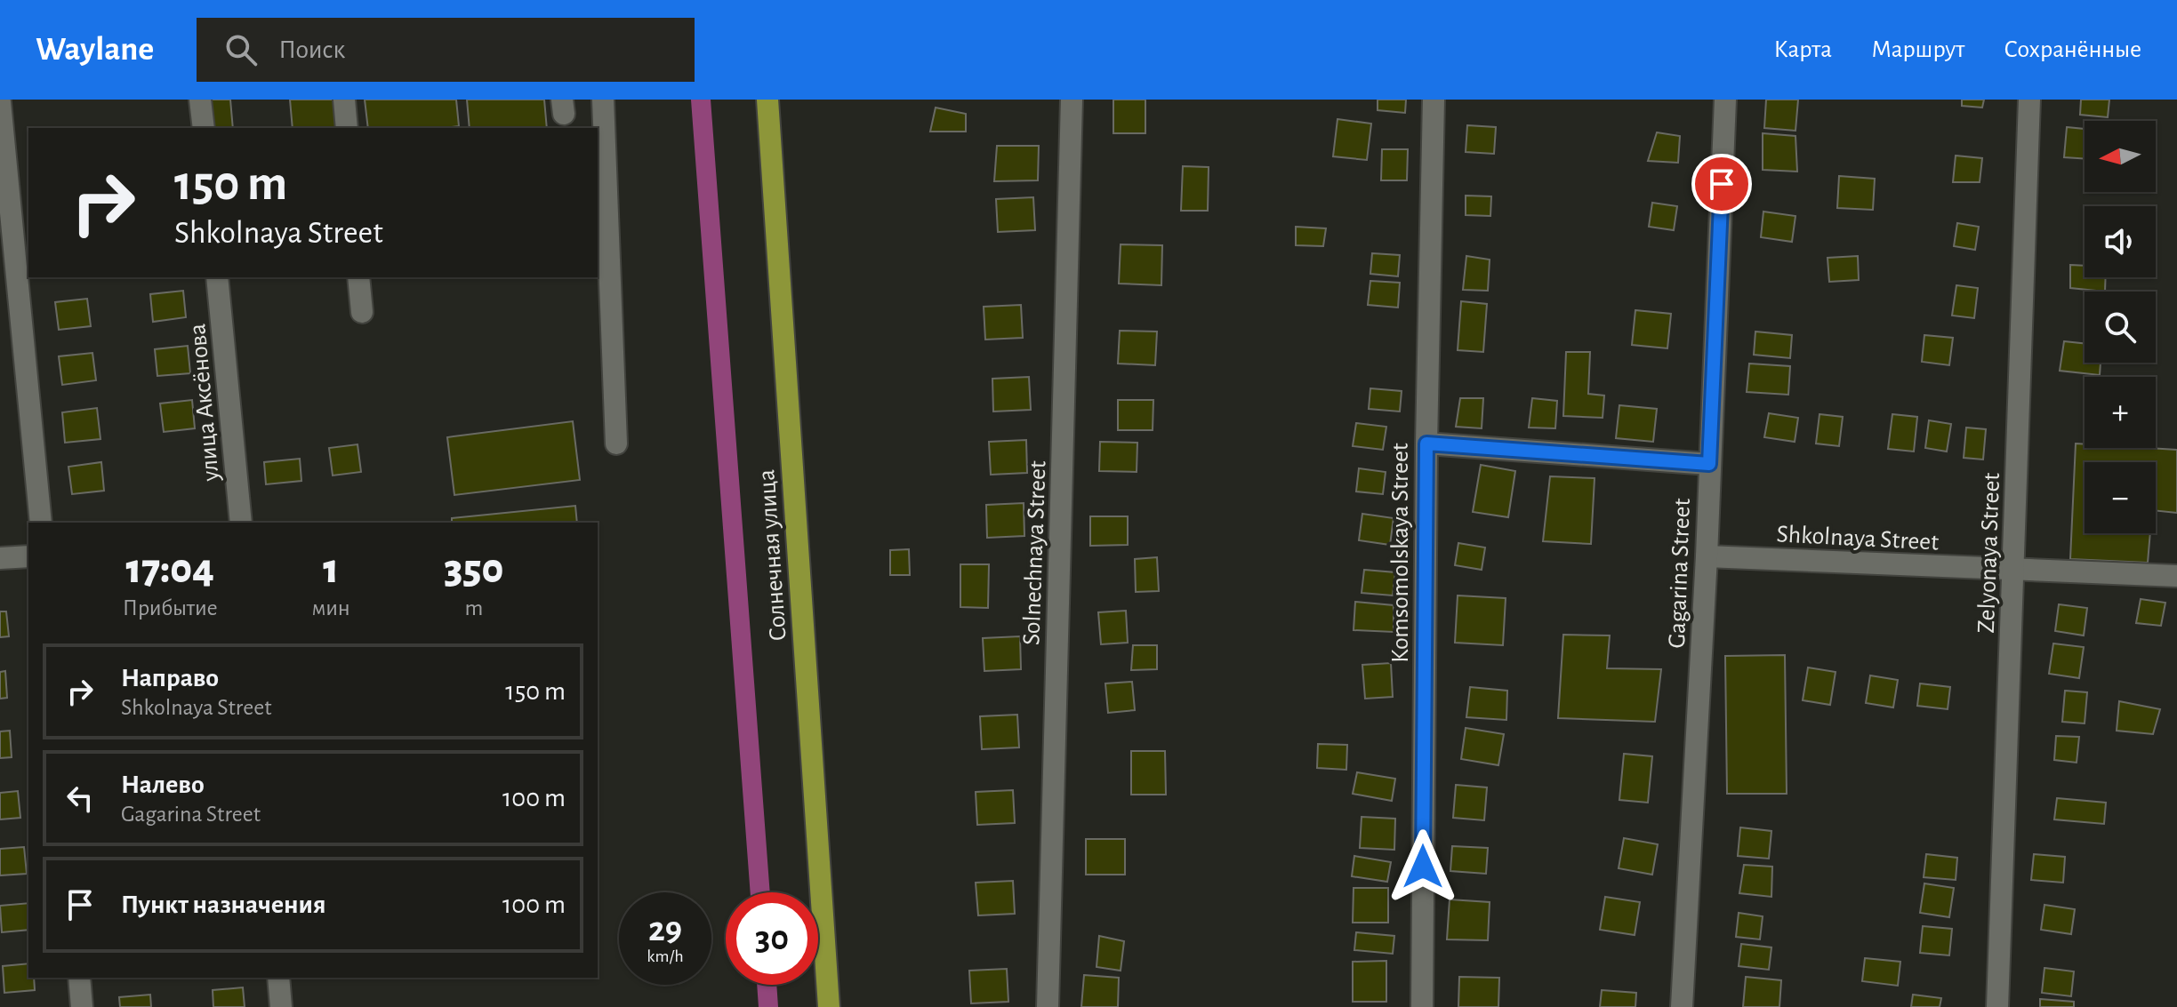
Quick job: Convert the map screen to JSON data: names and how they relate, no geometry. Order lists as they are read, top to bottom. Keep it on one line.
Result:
{"streets":{"main road":["Солнечная улица"],"street":["улица Аксёнова","Shkolnaya Street","Solnechnaya Street","Komsomolskaya Street","Zelyonaya Street","Gagarina Street"]},"crossings":[["Shkolnaya Street","Zelyonaya Street"],["Shkolnaya Street","Gagarina Street"]],"north":"left","page":{"header":"Waylane","search":"Поиск","nav":["Карта","Маршрут","Сохранённые"],"map_buttons":["+","−"],"turn":["150 m","Shkolnaya Street"],"eta":["17:04","Прибытие","1","мин","350","m"],"list":[{"name":"Направо","note":"Shkolnaya Street","value":"150 m"},{"name":"Налево","note":"Gagarina Street","value":"100 m"},{"name":"Пункт назначения","value":"100 m"}],"speed":"29 km/h","limit":"30"}}
